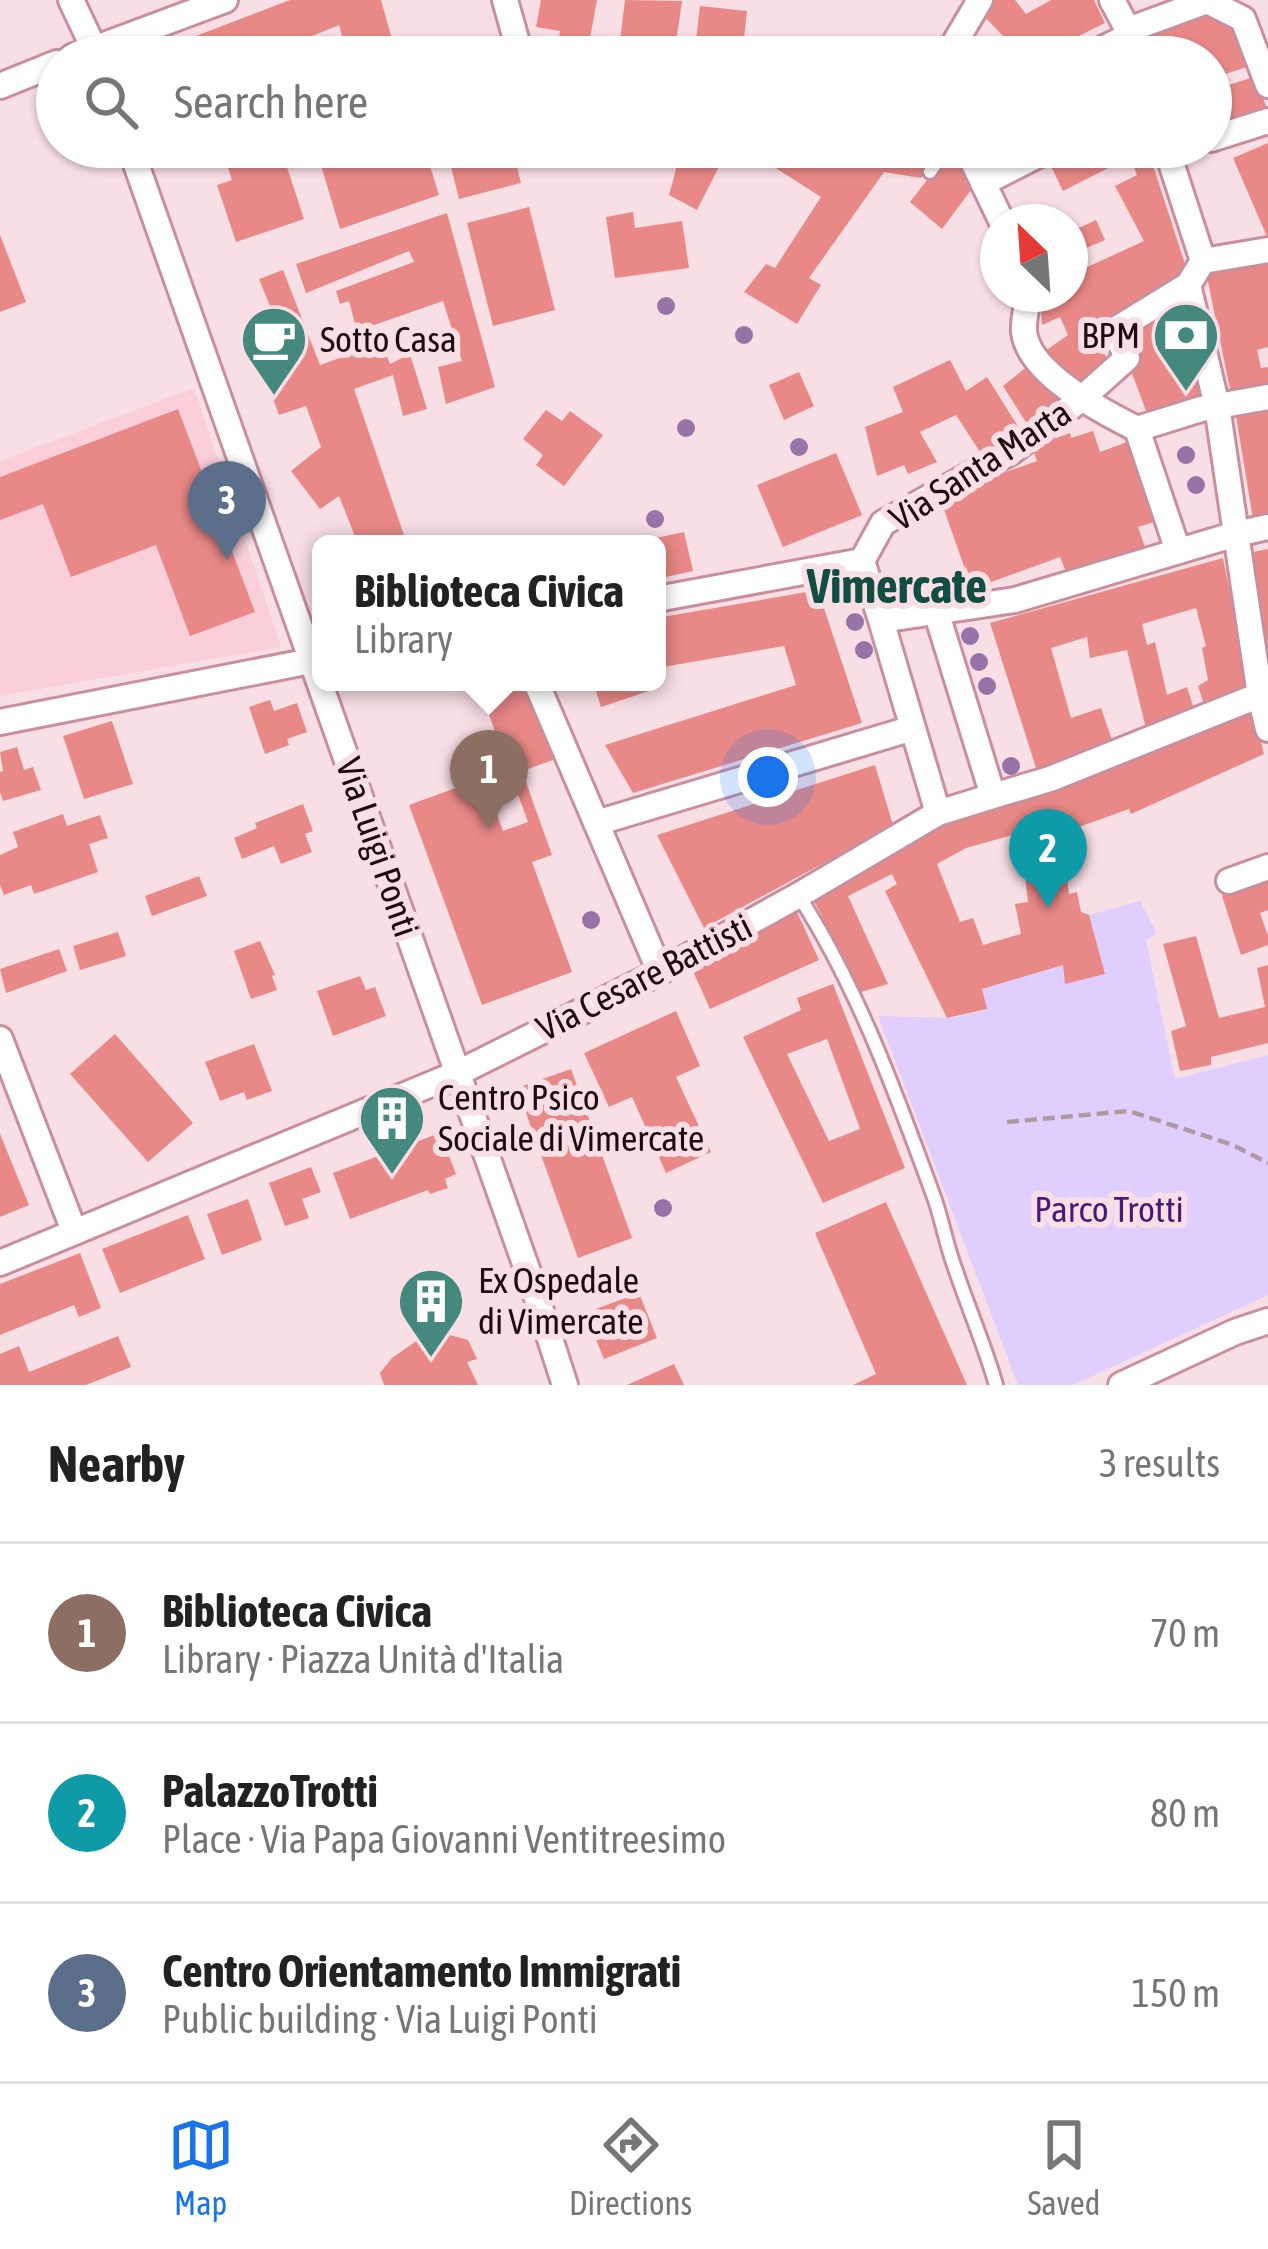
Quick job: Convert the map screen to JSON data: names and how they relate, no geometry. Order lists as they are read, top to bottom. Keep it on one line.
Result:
{"streets":{"street":["Via Santa Marta","Via Luigi Ponti","Via Cesare Battisti"]},"crossings":[["Via Luigi Ponti","Via Cesare Battisti"]],"districts":["Vimercate"],"parks":["Parco Trotti"],"places":{"bank":["BPM"],"cafe":["Sotto Casa"],"building":["Centro Psico Sociale di Vimercate","Ex Ospedale di Vimercate"]},"north":"top left","page":{"search":"Search here","pins":["3","1","2"],"popup":["Biblioteca Civica","Library"],"heading":["Nearby","3 results"],"list":[{"mark":"1","name":"Biblioteca Civica","note":"Library · Piazza Unità d'Italia","value":"70 m"},{"mark":"2","name":"PalazzoTrotti","note":"Place · Via Papa Giovanni Ventitreesimo","value":"80 m"},{"mark":"3","name":"Centro Orientamento Immigrati","note":"Public building · Via Luigi Ponti","value":"150 m"}],"nav":["Map","Directions","Saved"]}}
